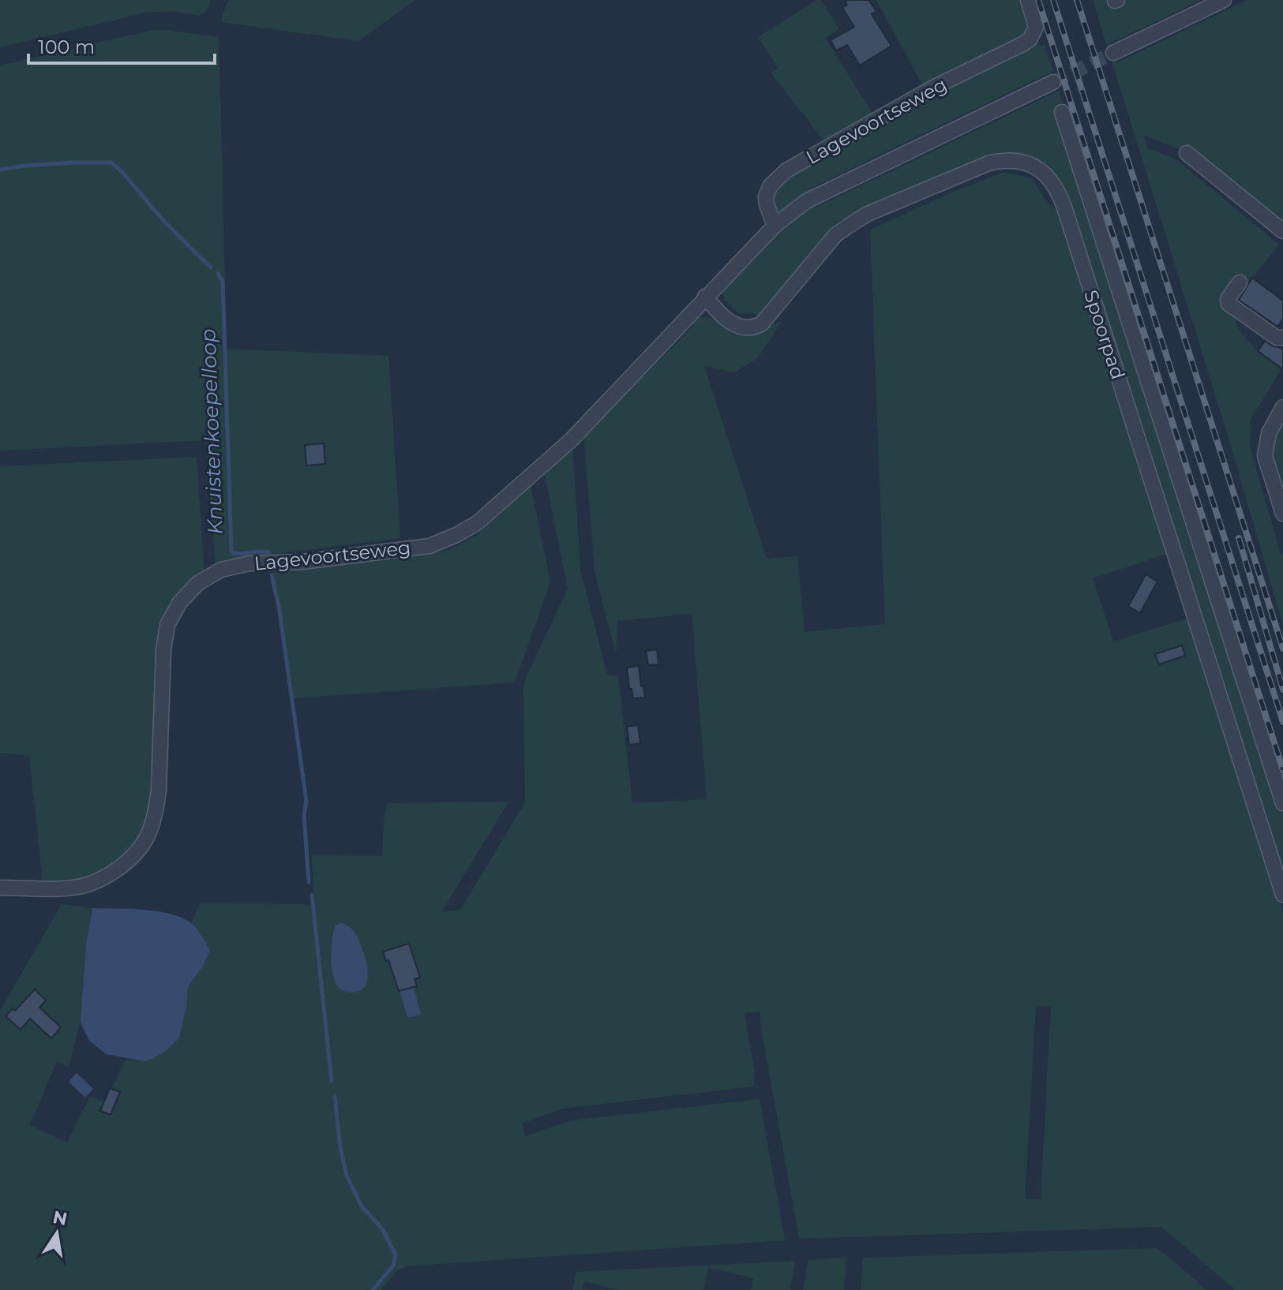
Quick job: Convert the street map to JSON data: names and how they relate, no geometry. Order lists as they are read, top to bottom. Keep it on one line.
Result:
{"streets":{"street":["Lagevoortseweg","Spoorpad"]},"crossings":[["Lagevoortseweg","Spoorpad"]],"water":["Knuistenkoepelloop"],"scale_bar":"100 m","north":"top"}
